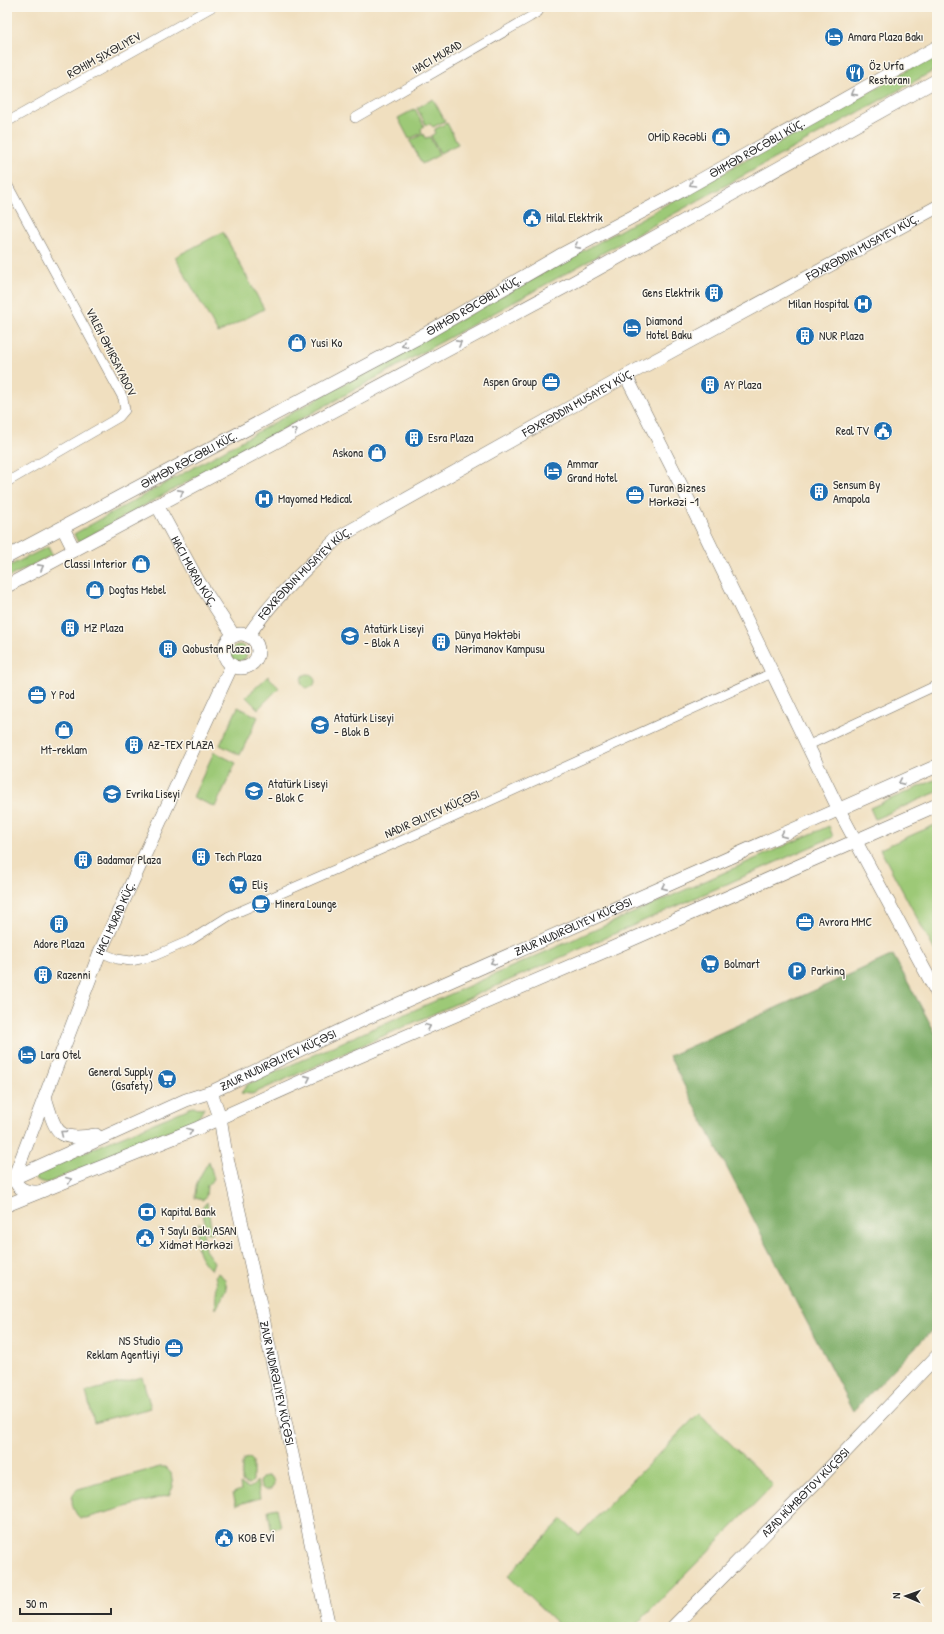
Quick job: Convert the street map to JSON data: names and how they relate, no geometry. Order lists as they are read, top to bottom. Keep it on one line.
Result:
{"streets":{"street":["ƏHMƏD RƏCƏBLI KÜÇ.","FƏXRƏDDIN MUSAYEV KÜÇ.","VALEH ƏMIRSAYADOV","NADIR ƏLIYEV KÜÇƏSI","ZAUR NUDIRƏLIYEV KÜÇƏSI","AZAD HÜMBƏTOV KÜÇƏSI"]},"places":{"hotel":["Amara Plaza Bakı","Diamond Hotel Baku","Ammar Grand Hotel","Lara Otel"],"restaurant":["Öz Urfa Restoranı"],"shop":["OMİD Rəcəbli","Yusi Ko","Askona","Classi Interior","Dogtas Mebel","Mt-reklam"],"public building":["Hilal Elektrik","Real TV","7 Saylı Bakı ASAN Xidmət Mərkəzi","KOB EVİ"],"building":["Gens Elektrik","NUR Plaza","AY Plaza","Esra Plaza","Sensum By Amapola","MZ Plaza","Dünya Məktəbi Nərimanov Kampusu","Qobustan Plaza","AZ-TEX PLAZA","Tech Plaza","Badamar Plaza","Adore Plaza","Razenni"],"hospital":["Milan Hospital","Mayomed Medical"],"office":["Aspen Group","Turan Biznes Mərkəzi -1","Y Pod","Avrora MMC","NS Studio Reklam Agentliyi"],"school or university":["Atatürk Liseyi - Blok A","Atatürk Liseyi - Blok B","Atatürk Liseyi - Blok C","Evrika Liseyi"],"supermarket":["Eliş","Bolmart","General Supply (Gsafety)"],"cafe":["Minera Lounge"],"parking":["Parkinq"],"bank":["Kapital Bank"]},"scale_bar":"50 m","north":"left"}
